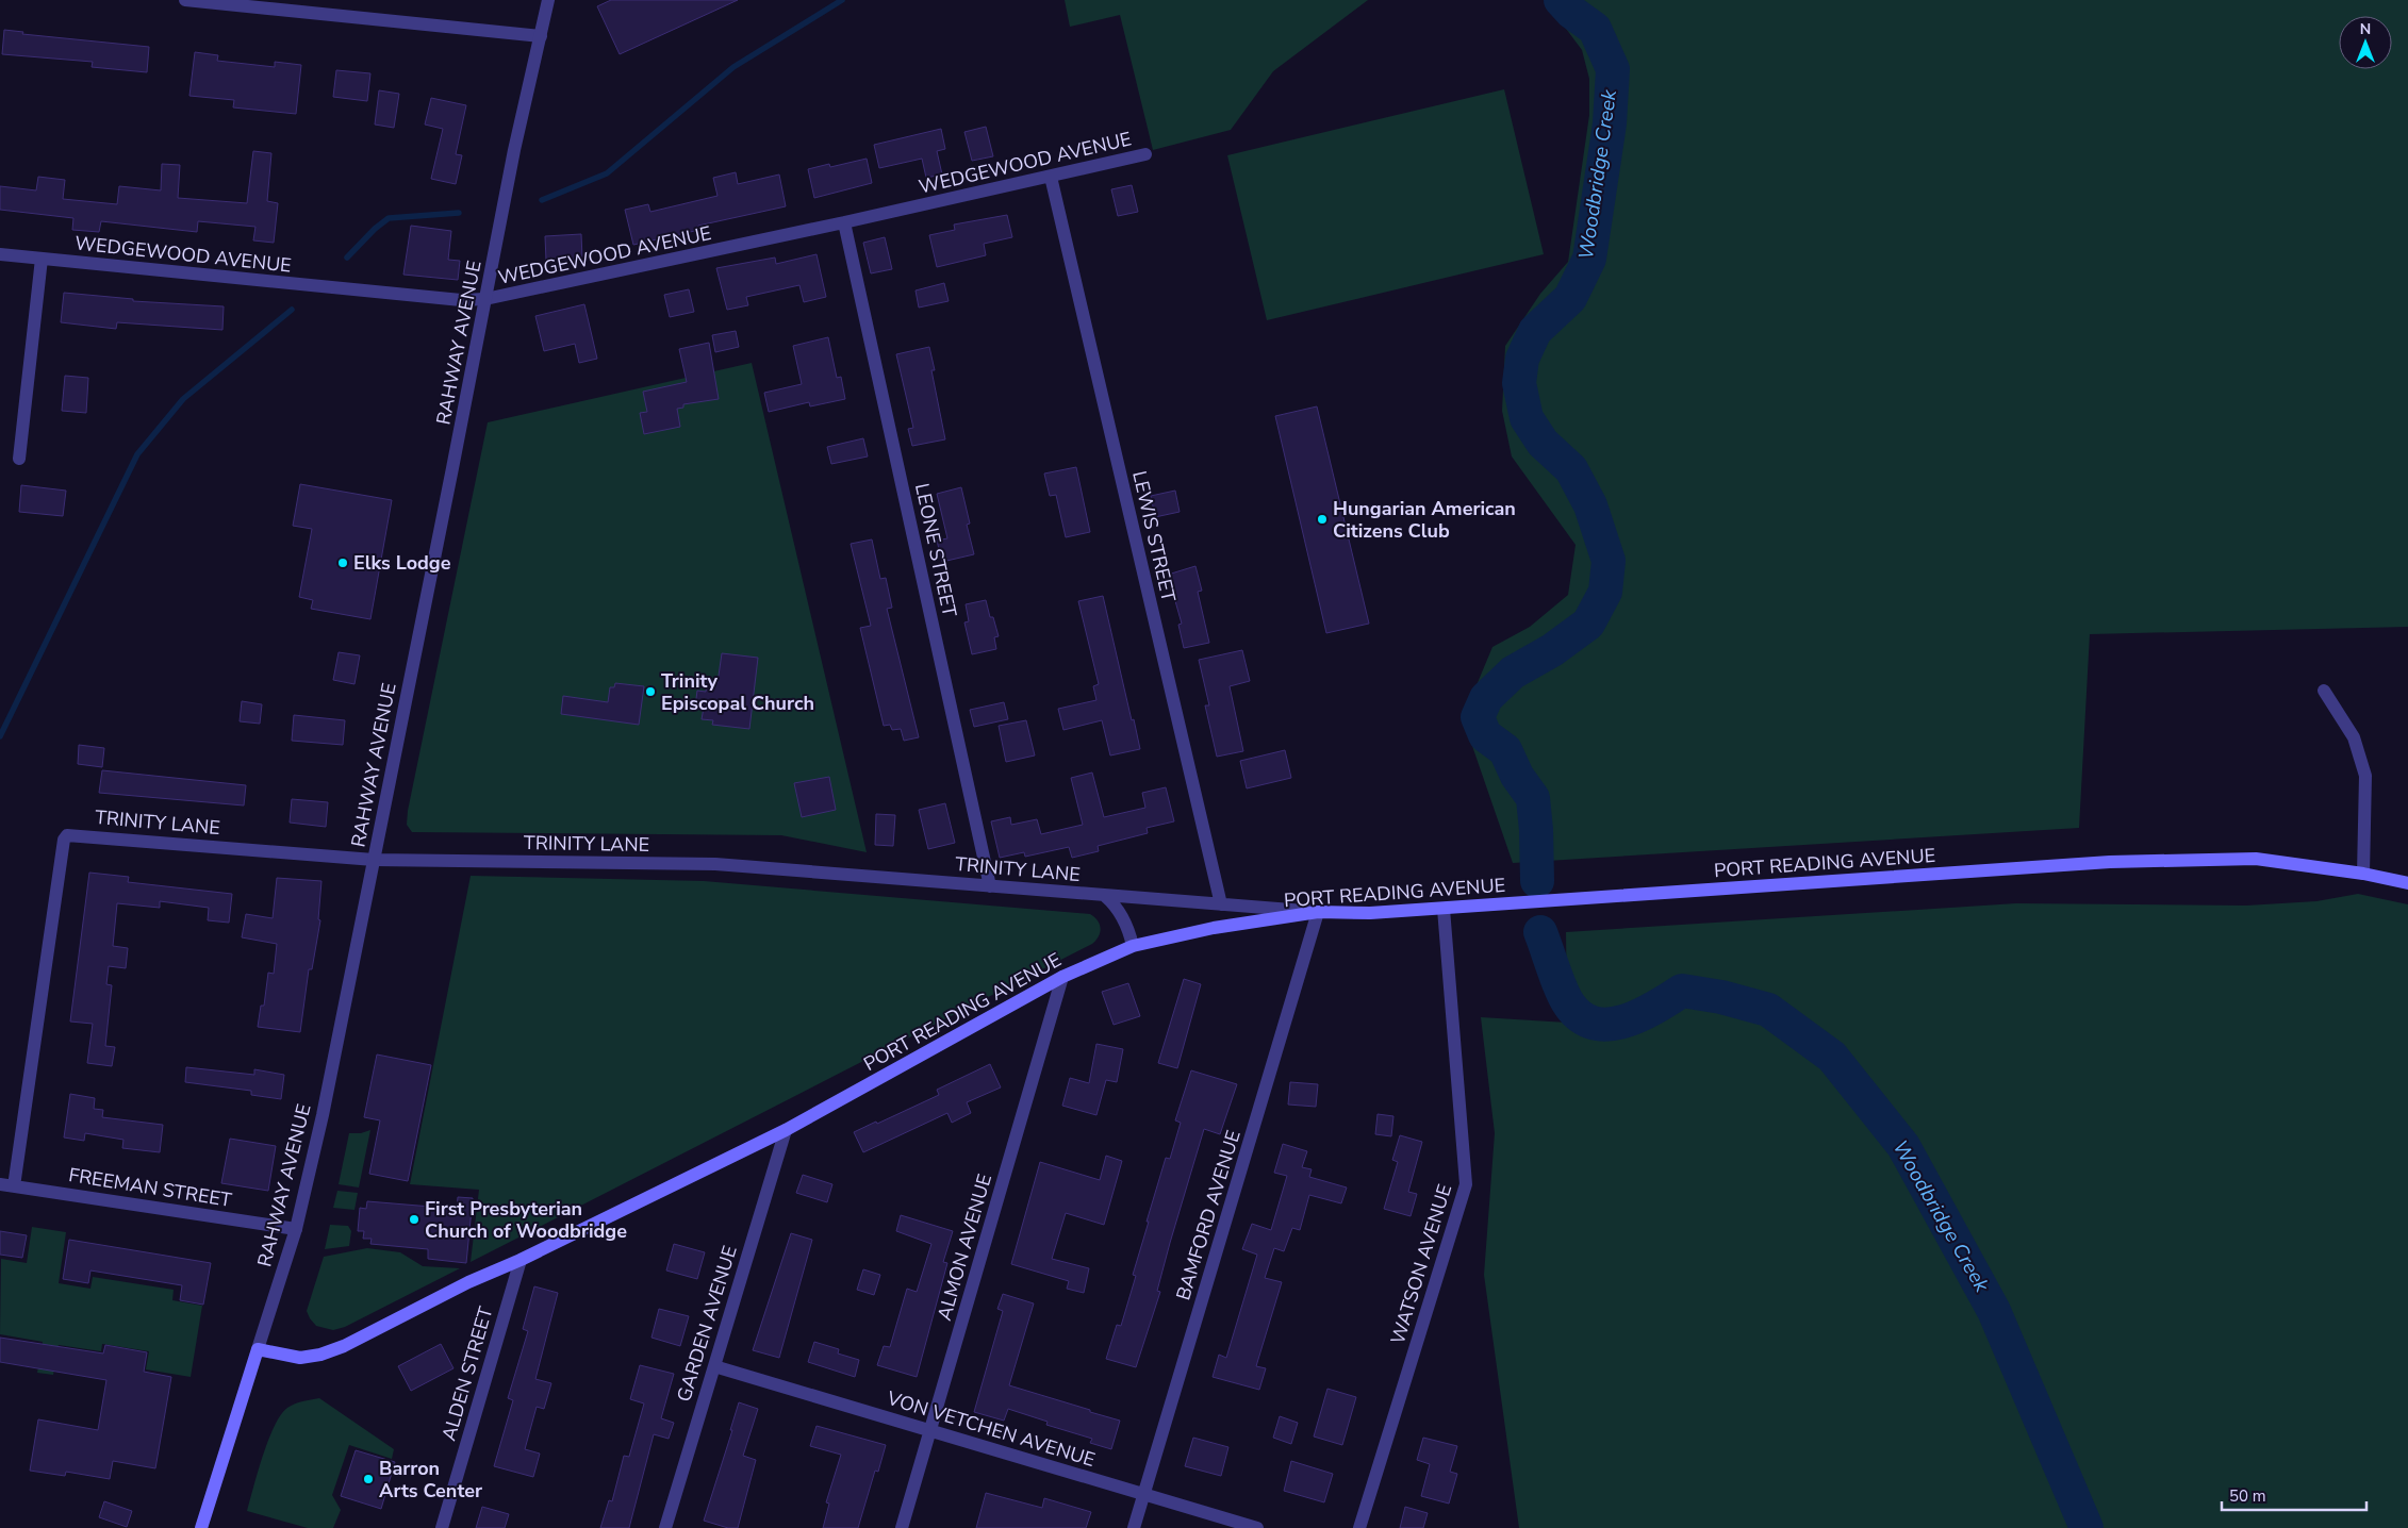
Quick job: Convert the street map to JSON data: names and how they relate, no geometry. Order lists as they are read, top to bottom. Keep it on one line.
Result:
{"streets":{"main road":["RAHWAY AVENUE","PORT READING AVENUE"],"street":["WEDGEWOOD AVENUE","LEWIS STREET","LEONE STREET","TRINITY LANE","FREEMAN STREET","BAMFORD AVENUE","ALMON AVENUE","WATSON AVENUE","GARDEN AVENUE","ALDEN STREET","VON VETCHEN AVENUE"]},"crossings":[["WEDGEWOOD AVENUE","RAHWAY AVENUE"],["WEDGEWOOD AVENUE","LEWIS STREET"],["WEDGEWOOD AVENUE","LEONE STREET"],["RAHWAY AVENUE","TRINITY LANE"],["RAHWAY AVENUE","PORT READING AVENUE"],["RAHWAY AVENUE","FREEMAN STREET"],["LEWIS STREET","TRINITY LANE"],["LEONE STREET","TRINITY LANE"],["TRINITY LANE","PORT READING AVENUE"],["TRINITY LANE","FREEMAN STREET"],["TRINITY LANE","BAMFORD AVENUE"],["PORT READING AVENUE","BAMFORD AVENUE"],["PORT READING AVENUE","ALMON AVENUE"],["PORT READING AVENUE","WATSON AVENUE"],["PORT READING AVENUE","GARDEN AVENUE"],["PORT READING AVENUE","ALDEN STREET"],["BAMFORD AVENUE","VON VETCHEN AVENUE"],["ALMON AVENUE","VON VETCHEN AVENUE"],["GARDEN AVENUE","VON VETCHEN AVENUE"]],"water":["Woodbridge Creek"],"places":["Hungarian American Citizens Club","Elks Lodge","Trinity Episcopal Church","First Presbyterian Church of Woodbridge","Barron Arts Center"],"scale_bar":"50 m","north":"top"}
